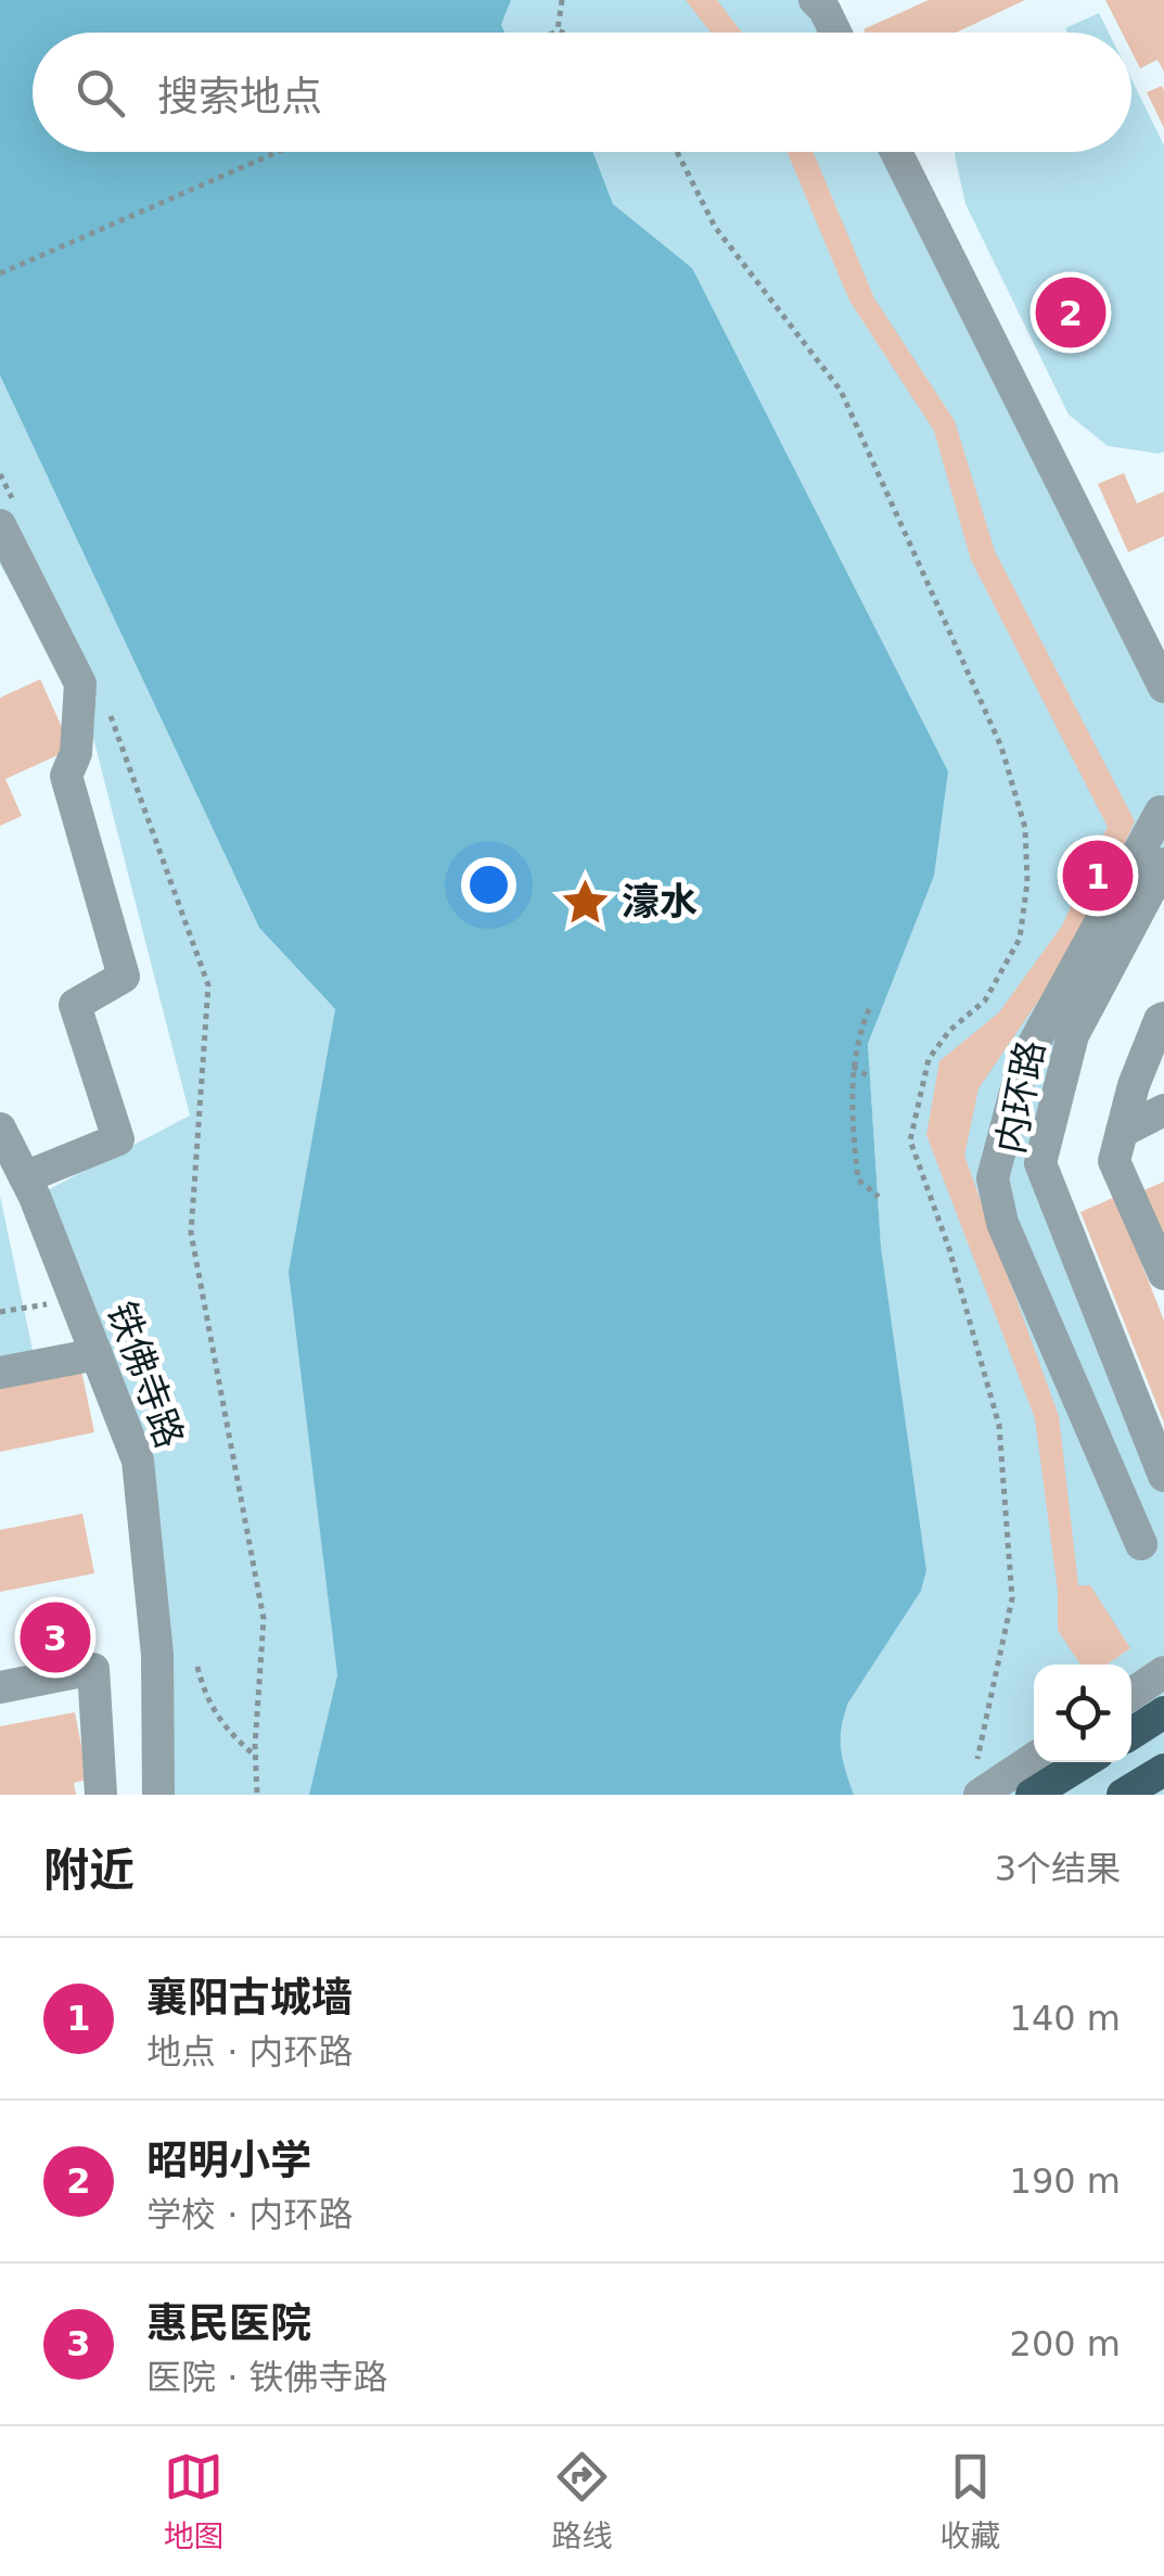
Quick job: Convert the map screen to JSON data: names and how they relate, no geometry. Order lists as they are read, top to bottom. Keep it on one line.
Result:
{"streets":{"street":["内环路","铁佛寺路"]},"places":{"place":["濠水"]},"page":{"search":"搜索地点","pins":["2","1","3"],"heading":["附近","3个结果"],"list":[{"mark":"1","name":"襄阳古城墙","note":"地点 · 内环路","value":"140 m"},{"mark":"2","name":"昭明小学","note":"学校 · 内环路","value":"190 m"},{"mark":"3","name":"惠民医院","note":"医院 · 铁佛寺路","value":"200 m"}],"nav":["地图","路线","收藏"]}}
